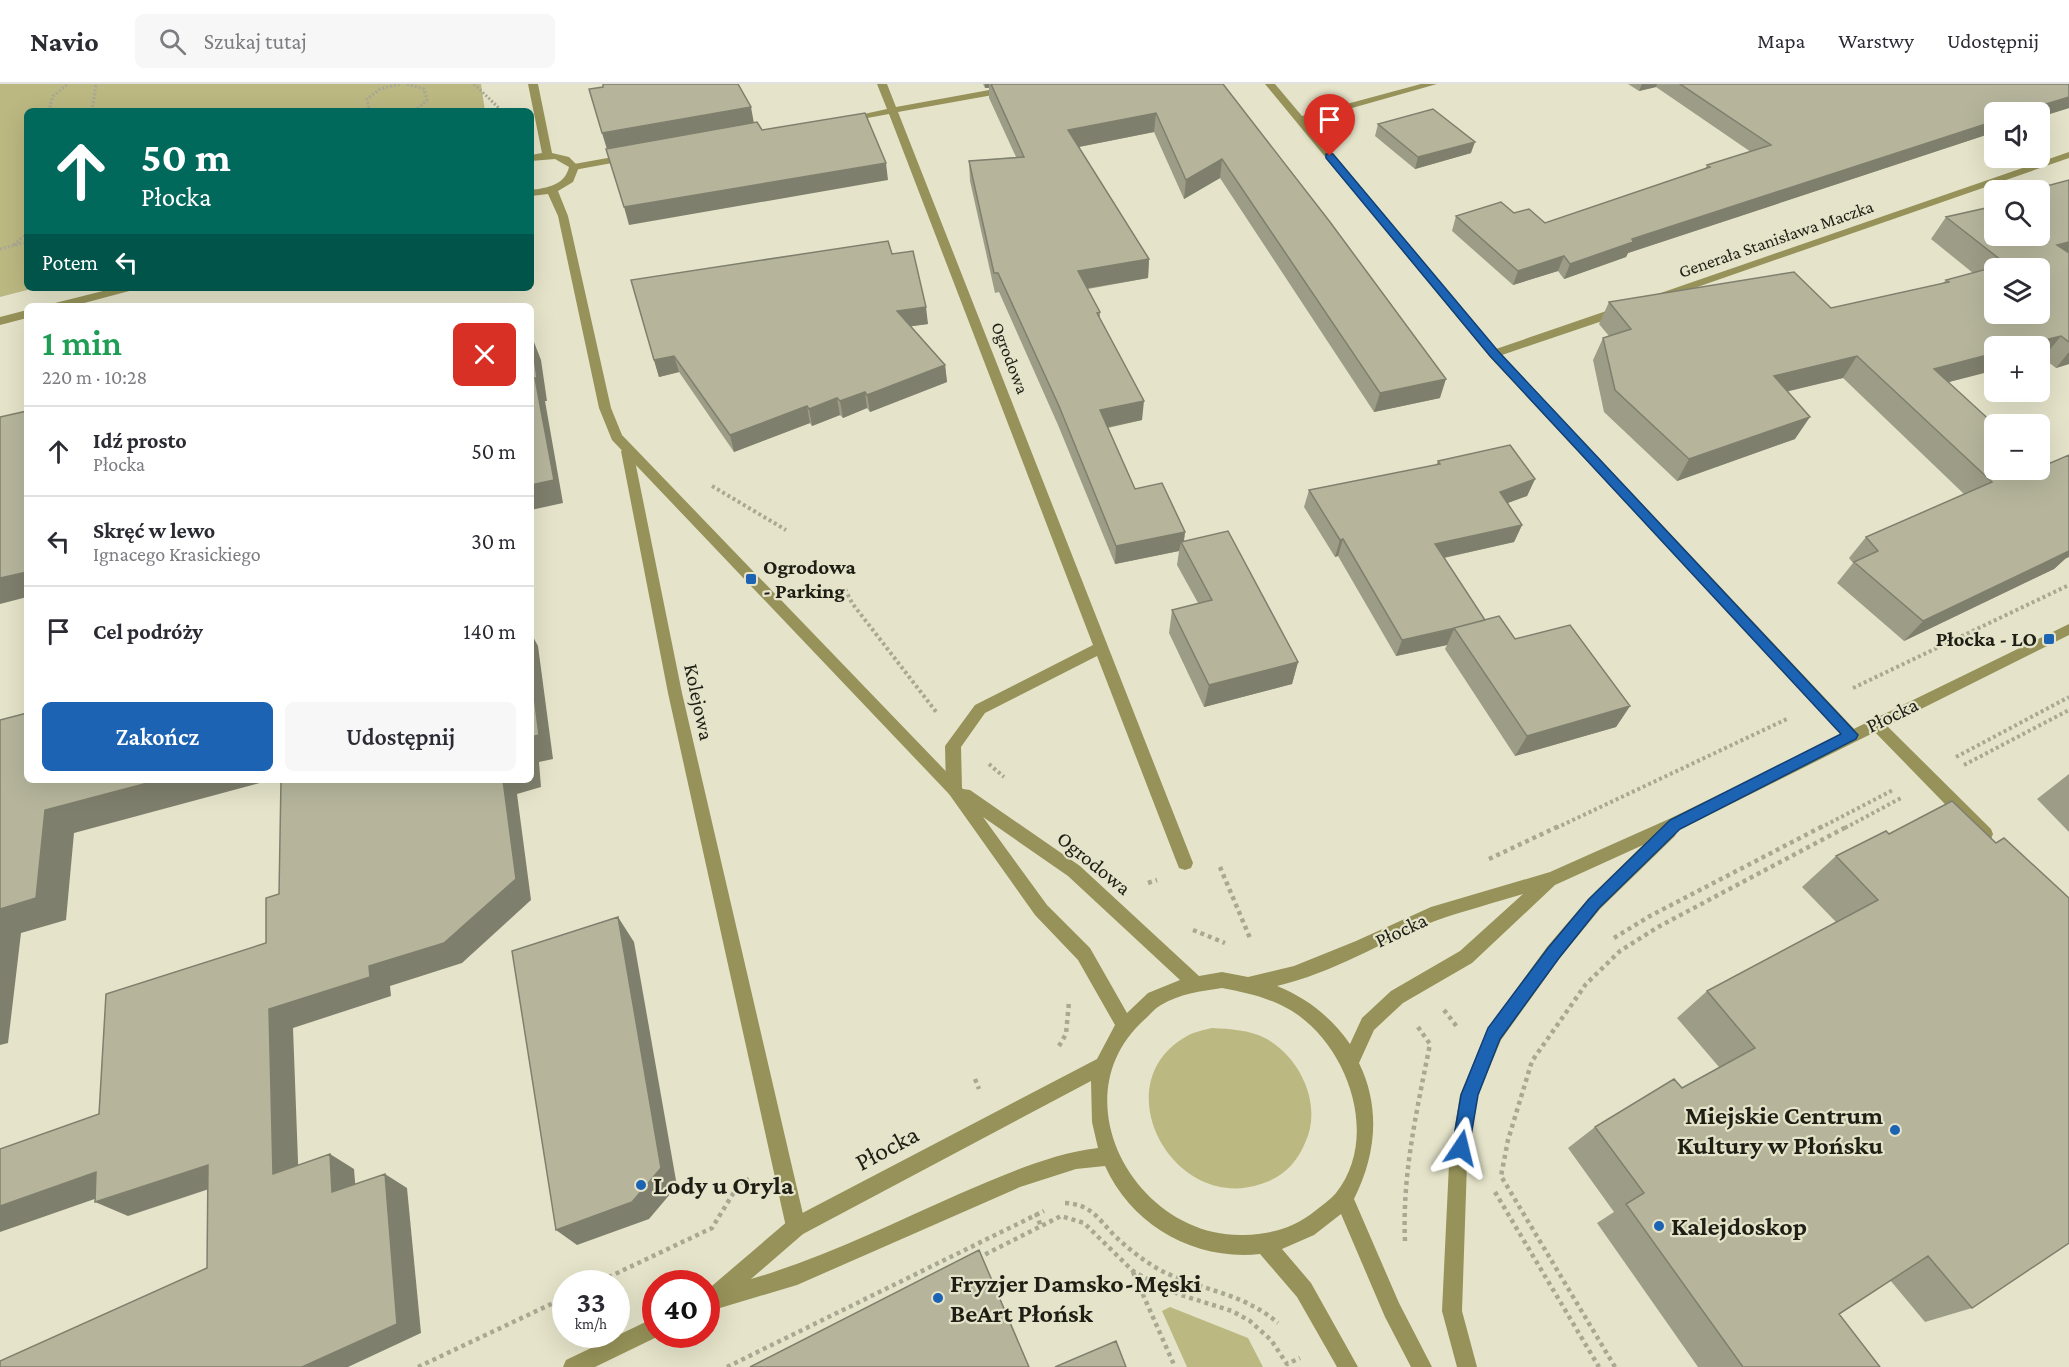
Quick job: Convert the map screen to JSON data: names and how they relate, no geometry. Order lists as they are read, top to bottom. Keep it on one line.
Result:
{"streets":{"street":["Generała Stanisława Maczka","Ogrodowa","Kolejowa","Płocka"]},"crossings":[["Ogrodowa","Kolejowa"],["Kolejowa","Płocka"]],"places":{"transit":["Ogrodowa - Parking","Płocka - LO"],"other":["Miejskie Centrum Kultury w Płońsku","Lody u Oryla","Kalejdoskop","Fryzjer Damsko-Męski BeArt Płońsk"]},"page":{"header":"Navio","search":"Szukaj tutaj","nav":["Mapa","Warstwy","Udostępnij"],"map_buttons":["+","−"],"turn":["50 m","Płocka"],"then":"Potem","heading":["1 min","220 m · 10:28"],"list":[{"name":"Idź prosto","note":"Płocka","value":"50 m"},{"name":"Skręć w lewo","note":"Ignacego Krasickiego","value":"30 m"},{"name":"Cel podróży","value":"140 m"}],"buttons":["Zakończ","Udostępnij"],"speed":"33 km/h","limit":"40"}}
